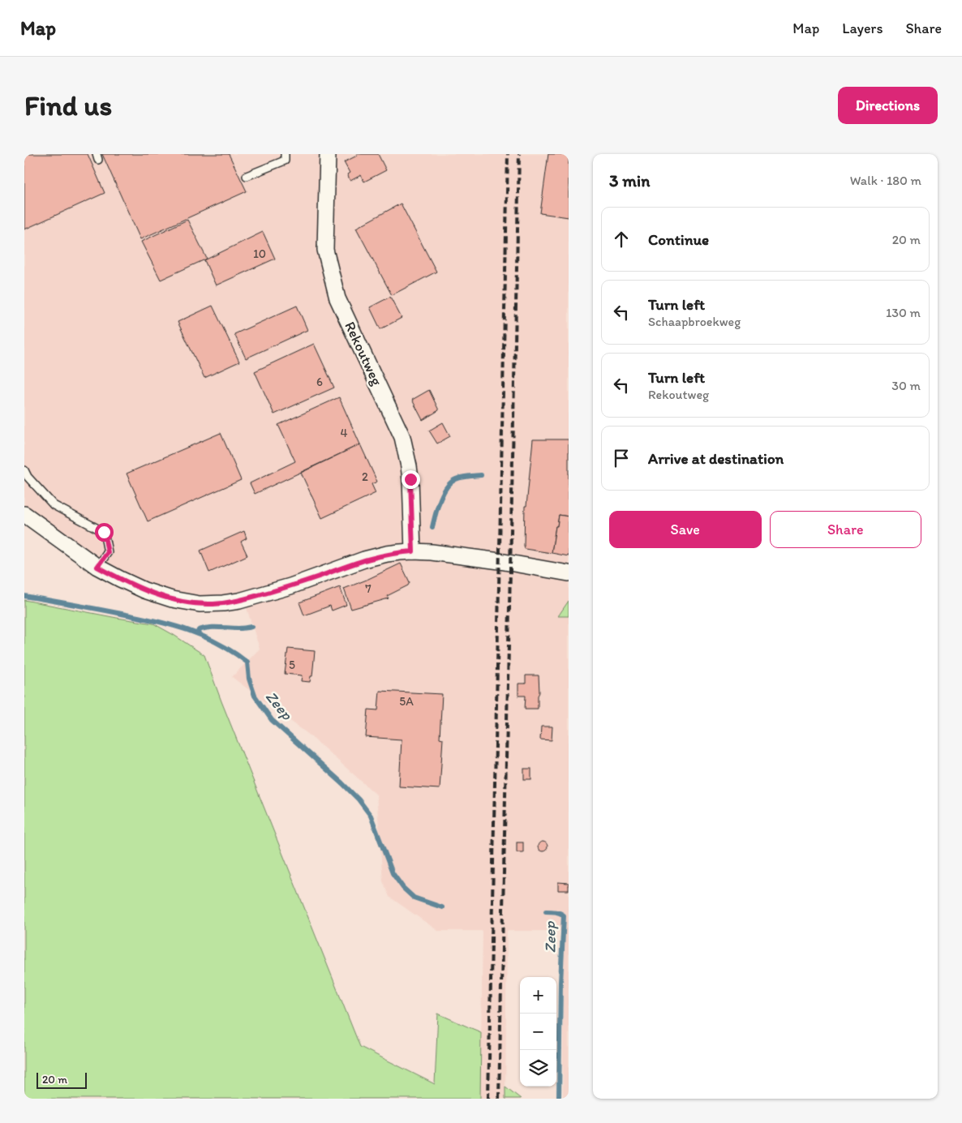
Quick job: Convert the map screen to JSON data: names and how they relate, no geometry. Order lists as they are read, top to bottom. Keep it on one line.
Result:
{"streets":{"street":["Rekoutweg"]},"water":["Zeep"],"house_numbers":["10","6","4","2","7","5","5A"],"scale_bar":"20 m","page":{"header":"Map","nav":["Map","Layers","Share"],"buttons":["Directions",["Save","Share"]],"title":"Find us","heading":["3 min","Walk · 180 m"],"list":[["Continue","20 m"],["Turn left","Schaapbroekweg","130 m"],["Turn left","Rekoutweg","30 m"],"Arrive at destination"],"map_buttons":["+","−"],"scale":"20 m"}}
